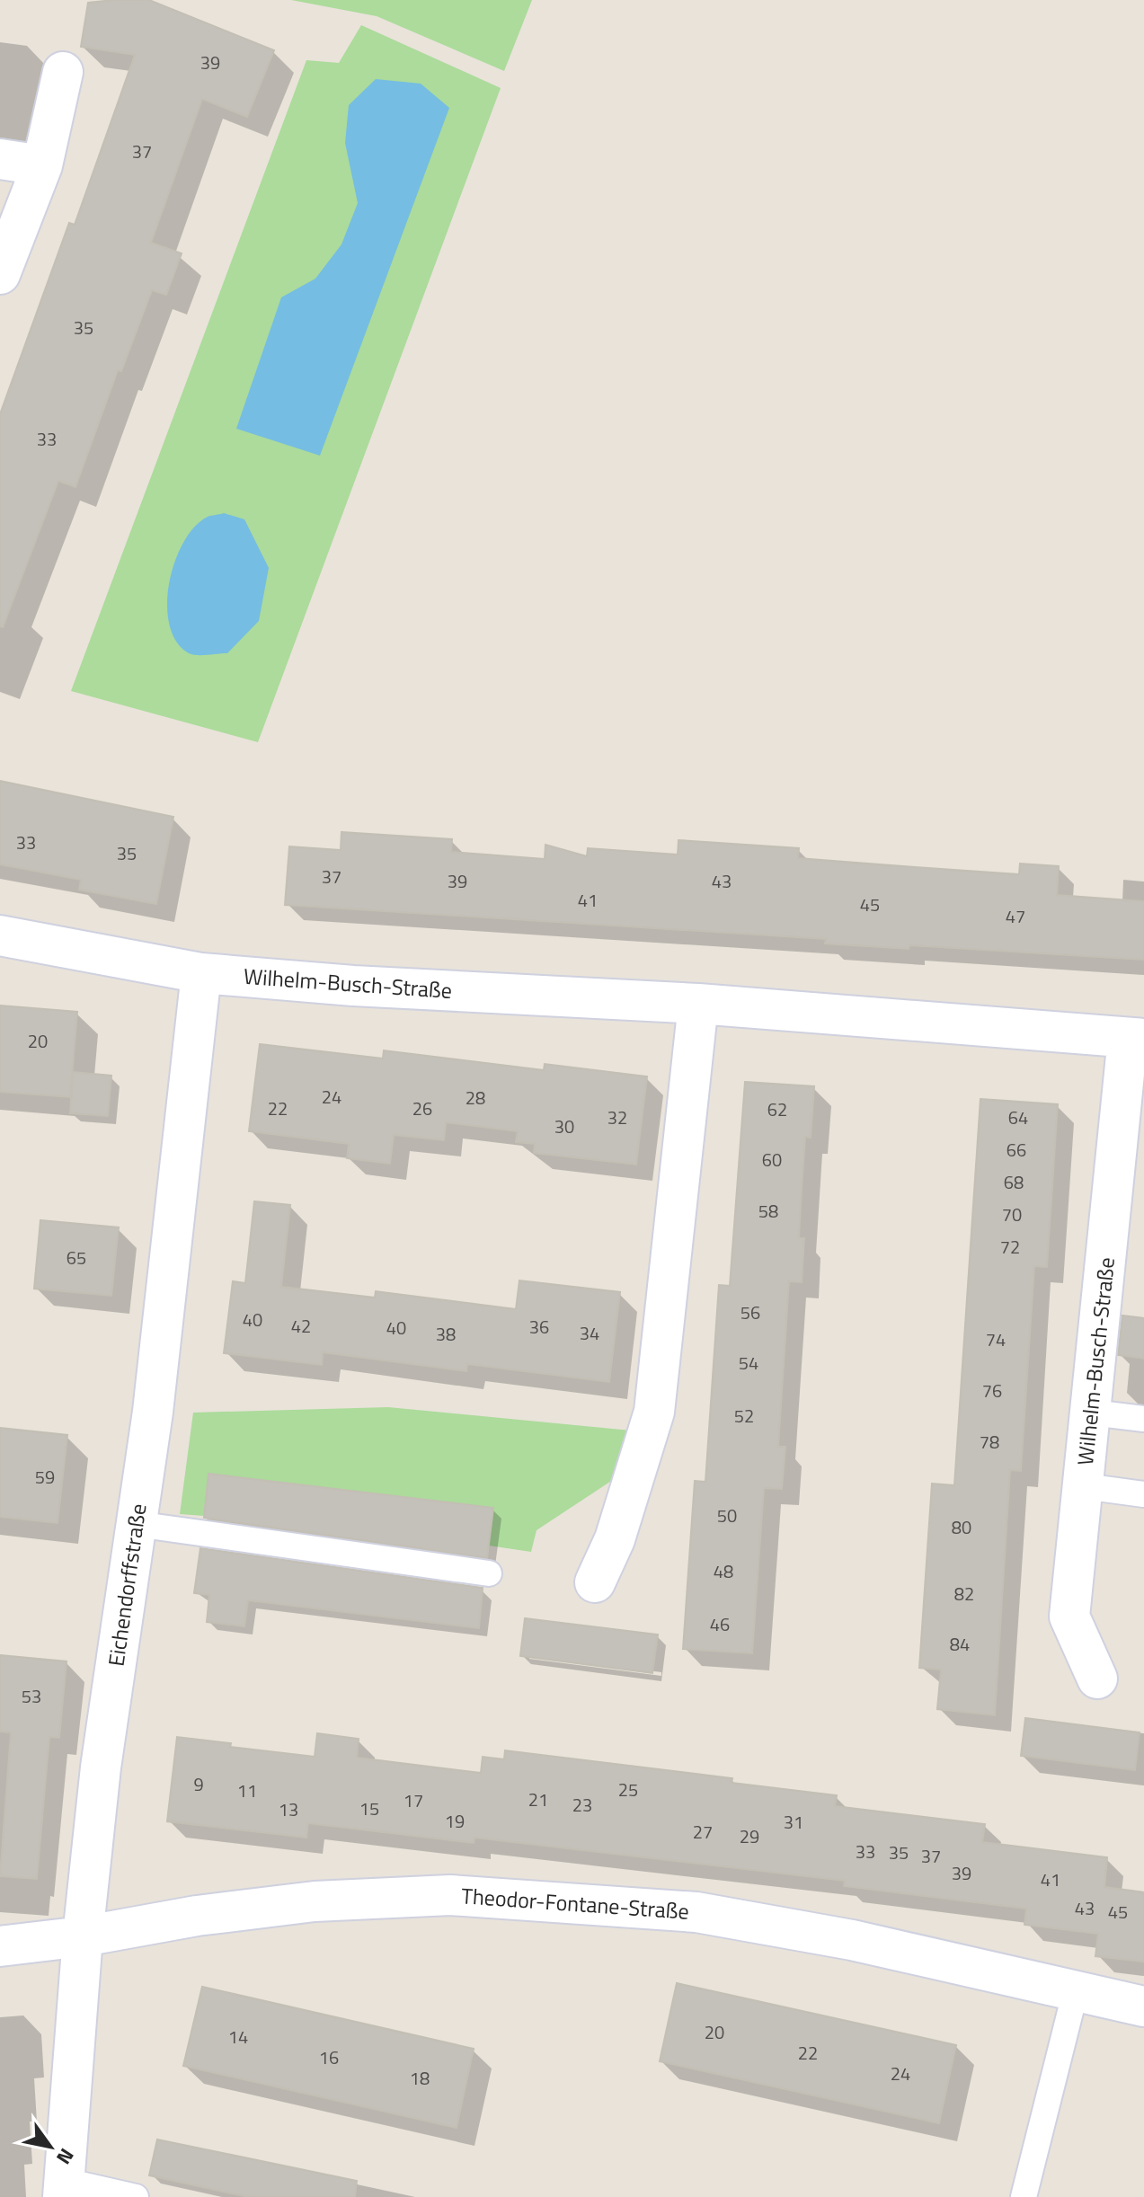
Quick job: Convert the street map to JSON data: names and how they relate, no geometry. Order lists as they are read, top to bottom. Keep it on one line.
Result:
{"streets":{"street":["Wilhelm-Busch-Straße","Eichendorffstraße","Theodor-Fontane-Straße"]},"crossings":[["Wilhelm-Busch-Straße","Eichendorffstraße"],["Eichendorffstraße","Theodor-Fontane-Straße"]],"house_numbers":["39","37","35","33","33","35","37","39","43","41","45","47","20","24","28","22","26","62","32","64","30","66","60","68","58","70","72","65","56","40","42","36","40","34","38","74","54","76","52","78","59","50","80","48","82","46","84","53","9","25","11","21","17","23","15","13","19","31","27","29","33","35","37","39","41","43","45","20","14","22","16","24","18"],"north":"bottom right"}
